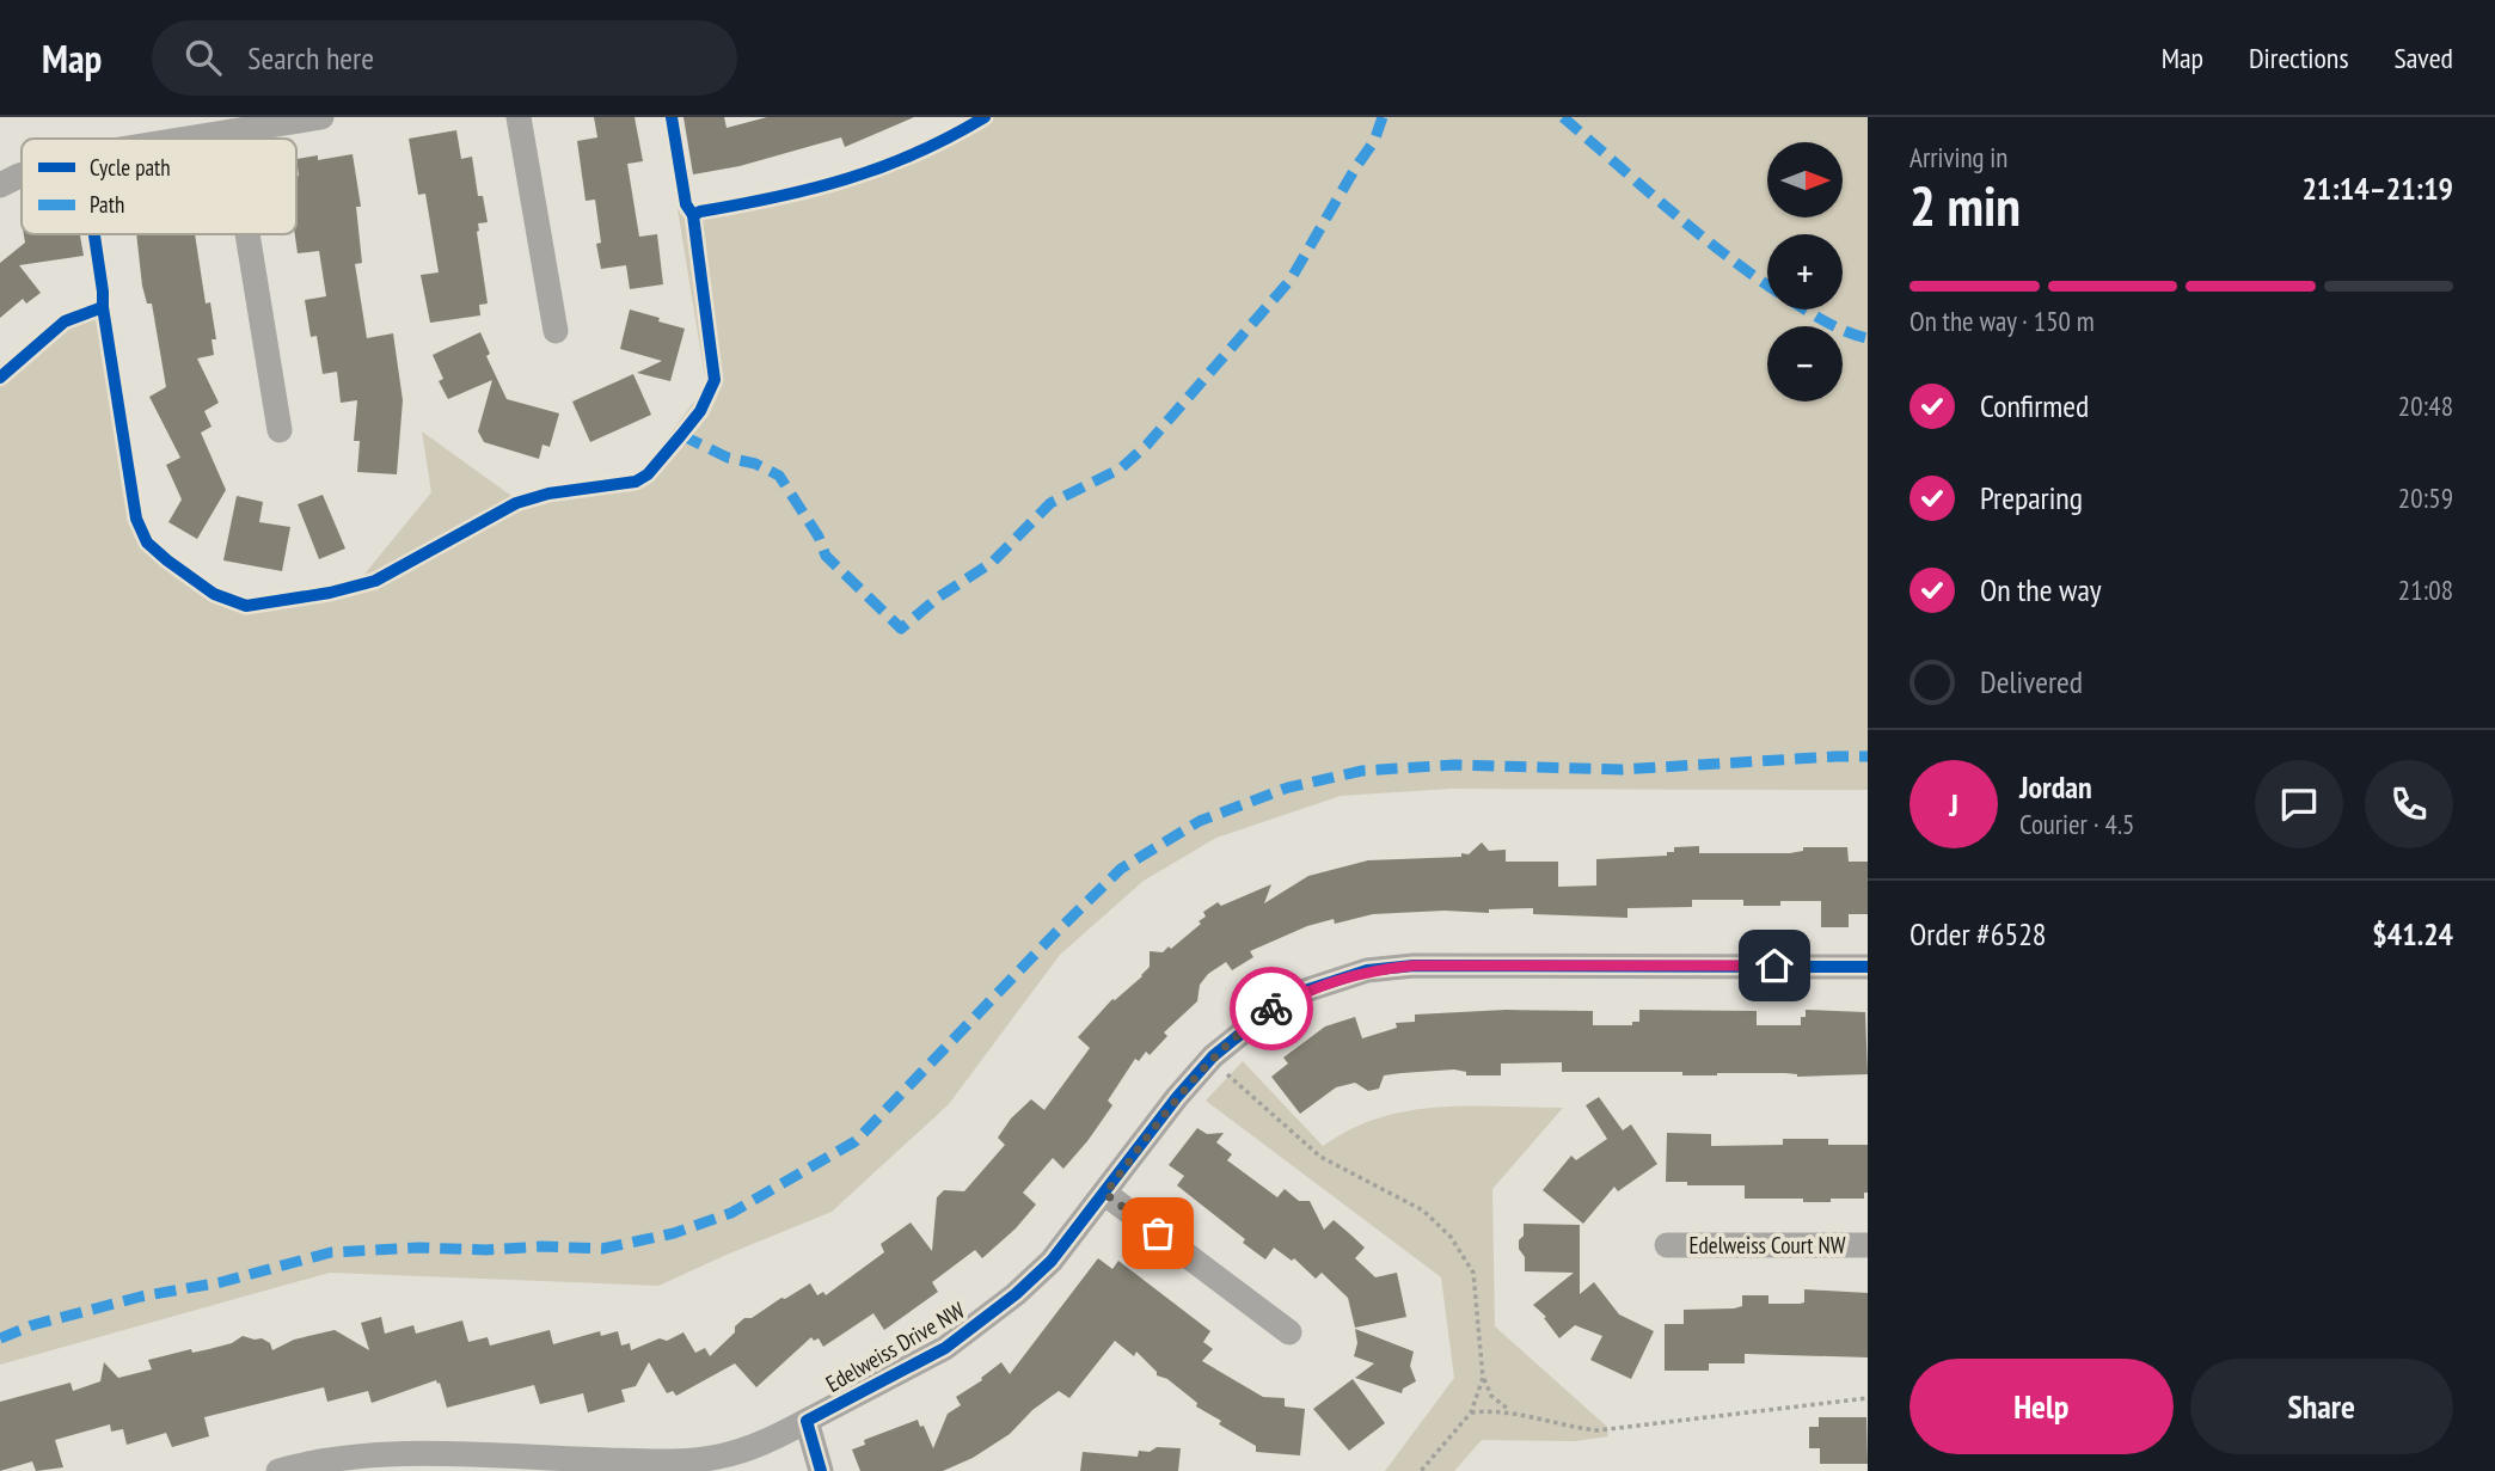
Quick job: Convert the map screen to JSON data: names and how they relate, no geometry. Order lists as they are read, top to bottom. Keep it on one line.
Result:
{"streets":{"street":["Edelweiss Court NW","Edelweiss Drive NW"]},"legend":["Cycle path","Path"],"north":"right","page":{"header":"Map","search":"Search here","nav":["Map","Directions","Saved"],"heading":["2 min","Arriving in","21:14–21:19"],"panel":["Jordan","Courier · 4.5","Order #6528","$41.24"],"map_buttons":["+","−"],"bar":"On the way · 150 m","list":[["Confirmed","20:48"],["Preparing","20:59"],["On the way","21:08"],"Delivered"],"round":"J","buttons":["Help","Share"]}}
